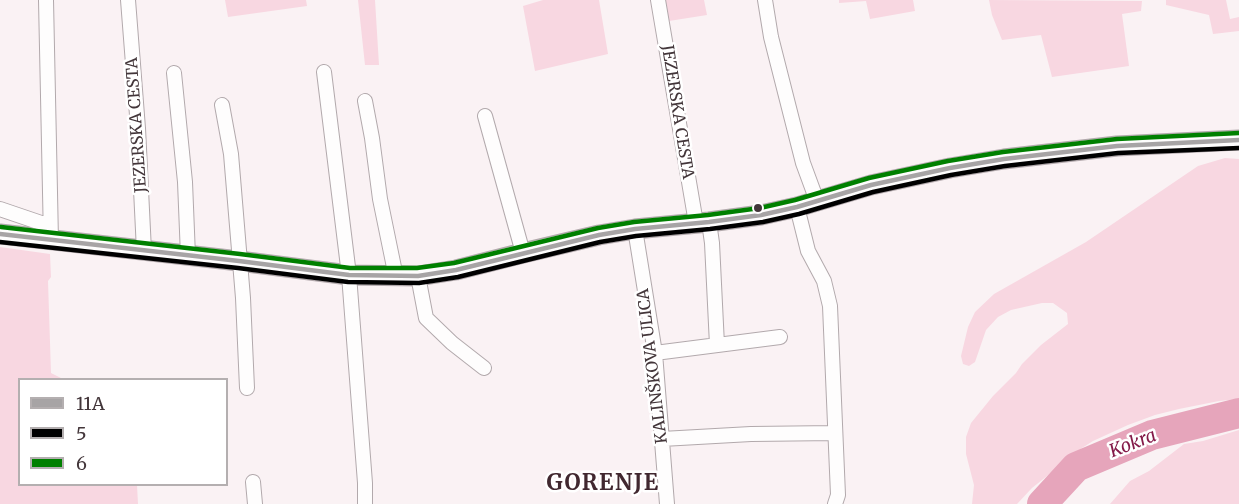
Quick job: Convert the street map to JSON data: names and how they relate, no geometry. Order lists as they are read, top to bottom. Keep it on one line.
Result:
{"streets":{"street":["JEZERSKA CESTA","KALINŠKOVA ULICA"]},"districts":["GORENJE"],"water":["Kokra"],"lines":["transit line 6","transit line 11A","transit line 5"],"legend":["11A","5","6"]}
